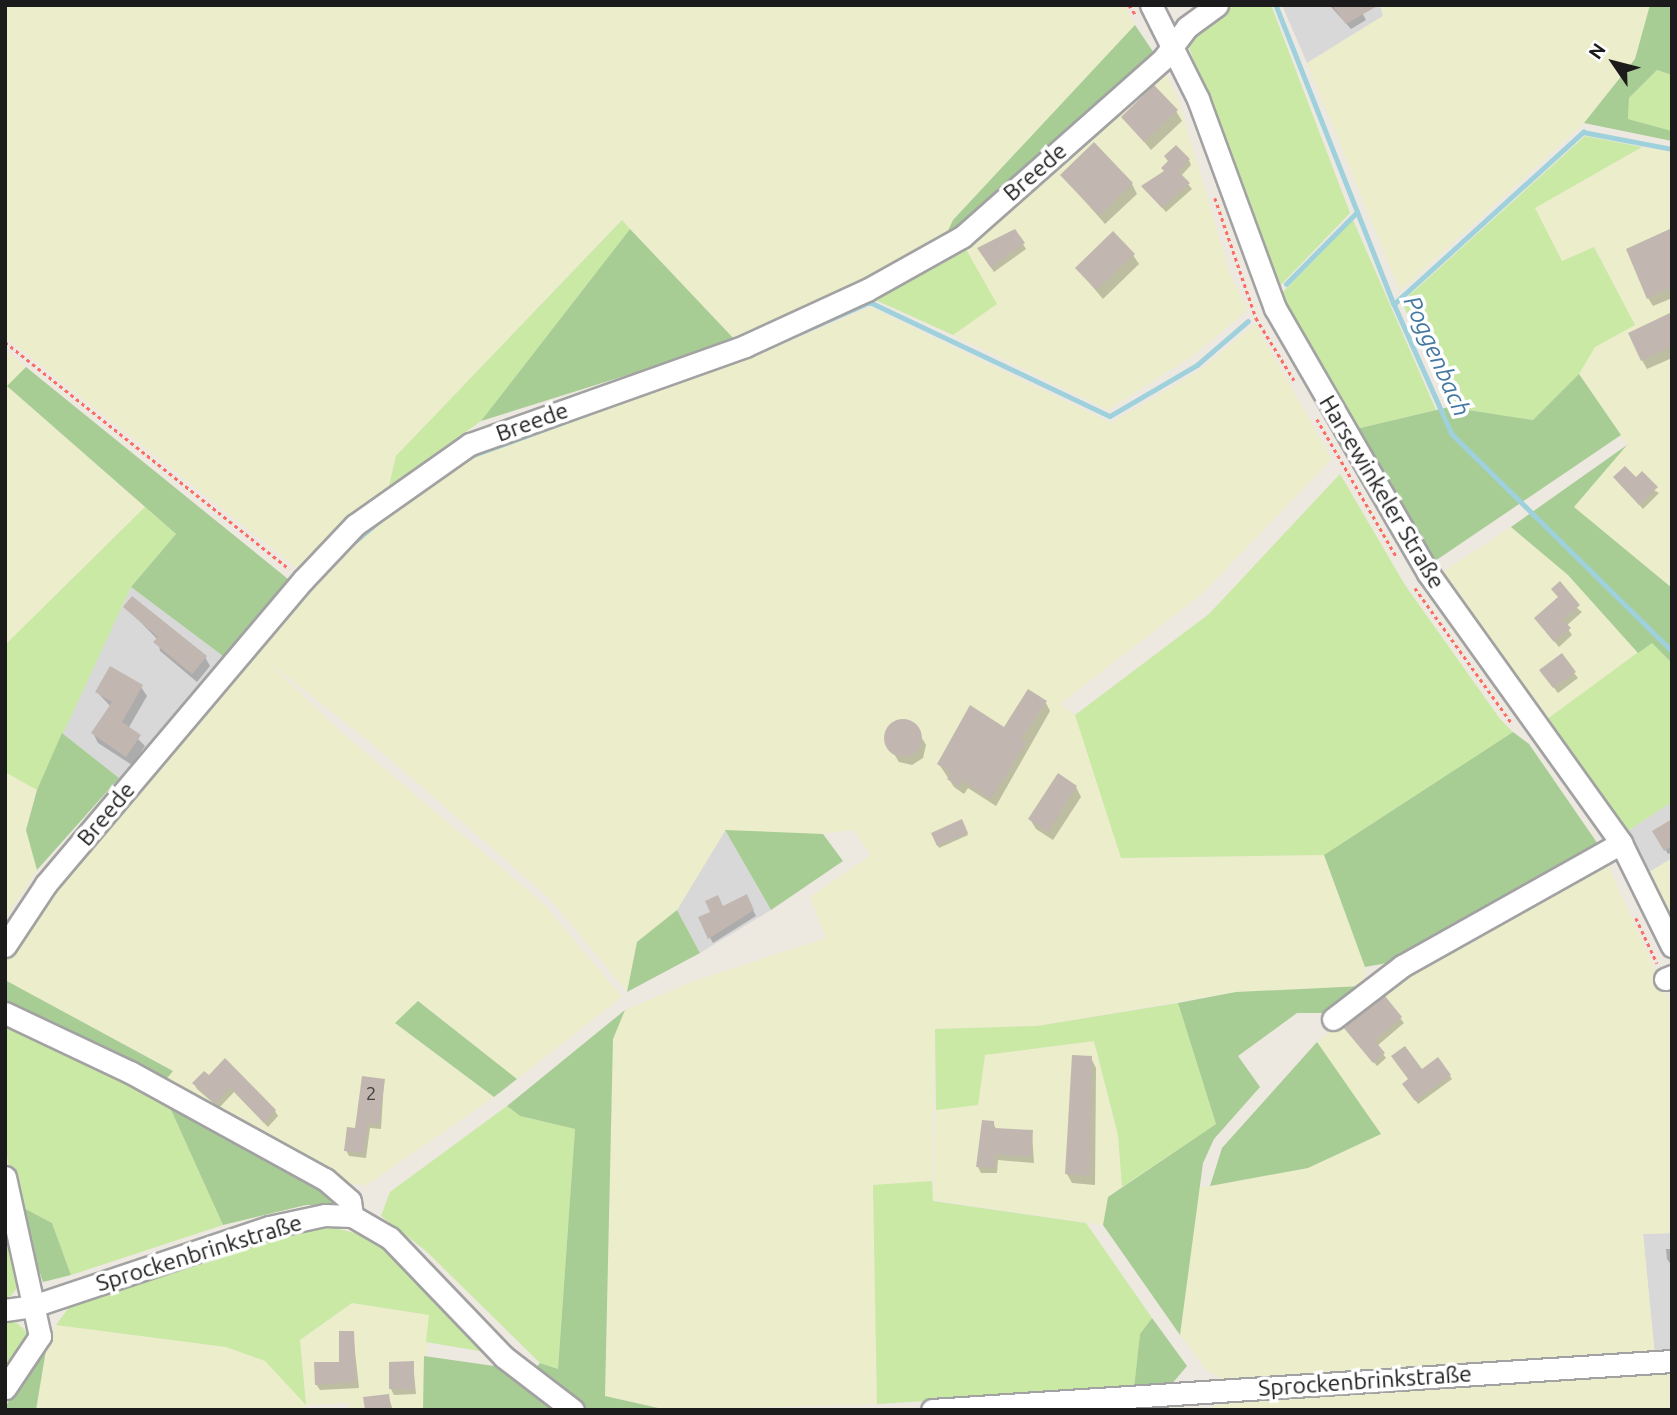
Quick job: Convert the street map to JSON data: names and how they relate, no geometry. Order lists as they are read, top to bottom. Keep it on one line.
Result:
{"streets":{"street":["Breede","Harsewinkeler Straße","Sprockenbrinkstraße"]},"crossings":[["Breede","Harsewinkeler Straße"]],"water":["Poggenbach"],"house_numbers":["2"],"north":"top left"}
